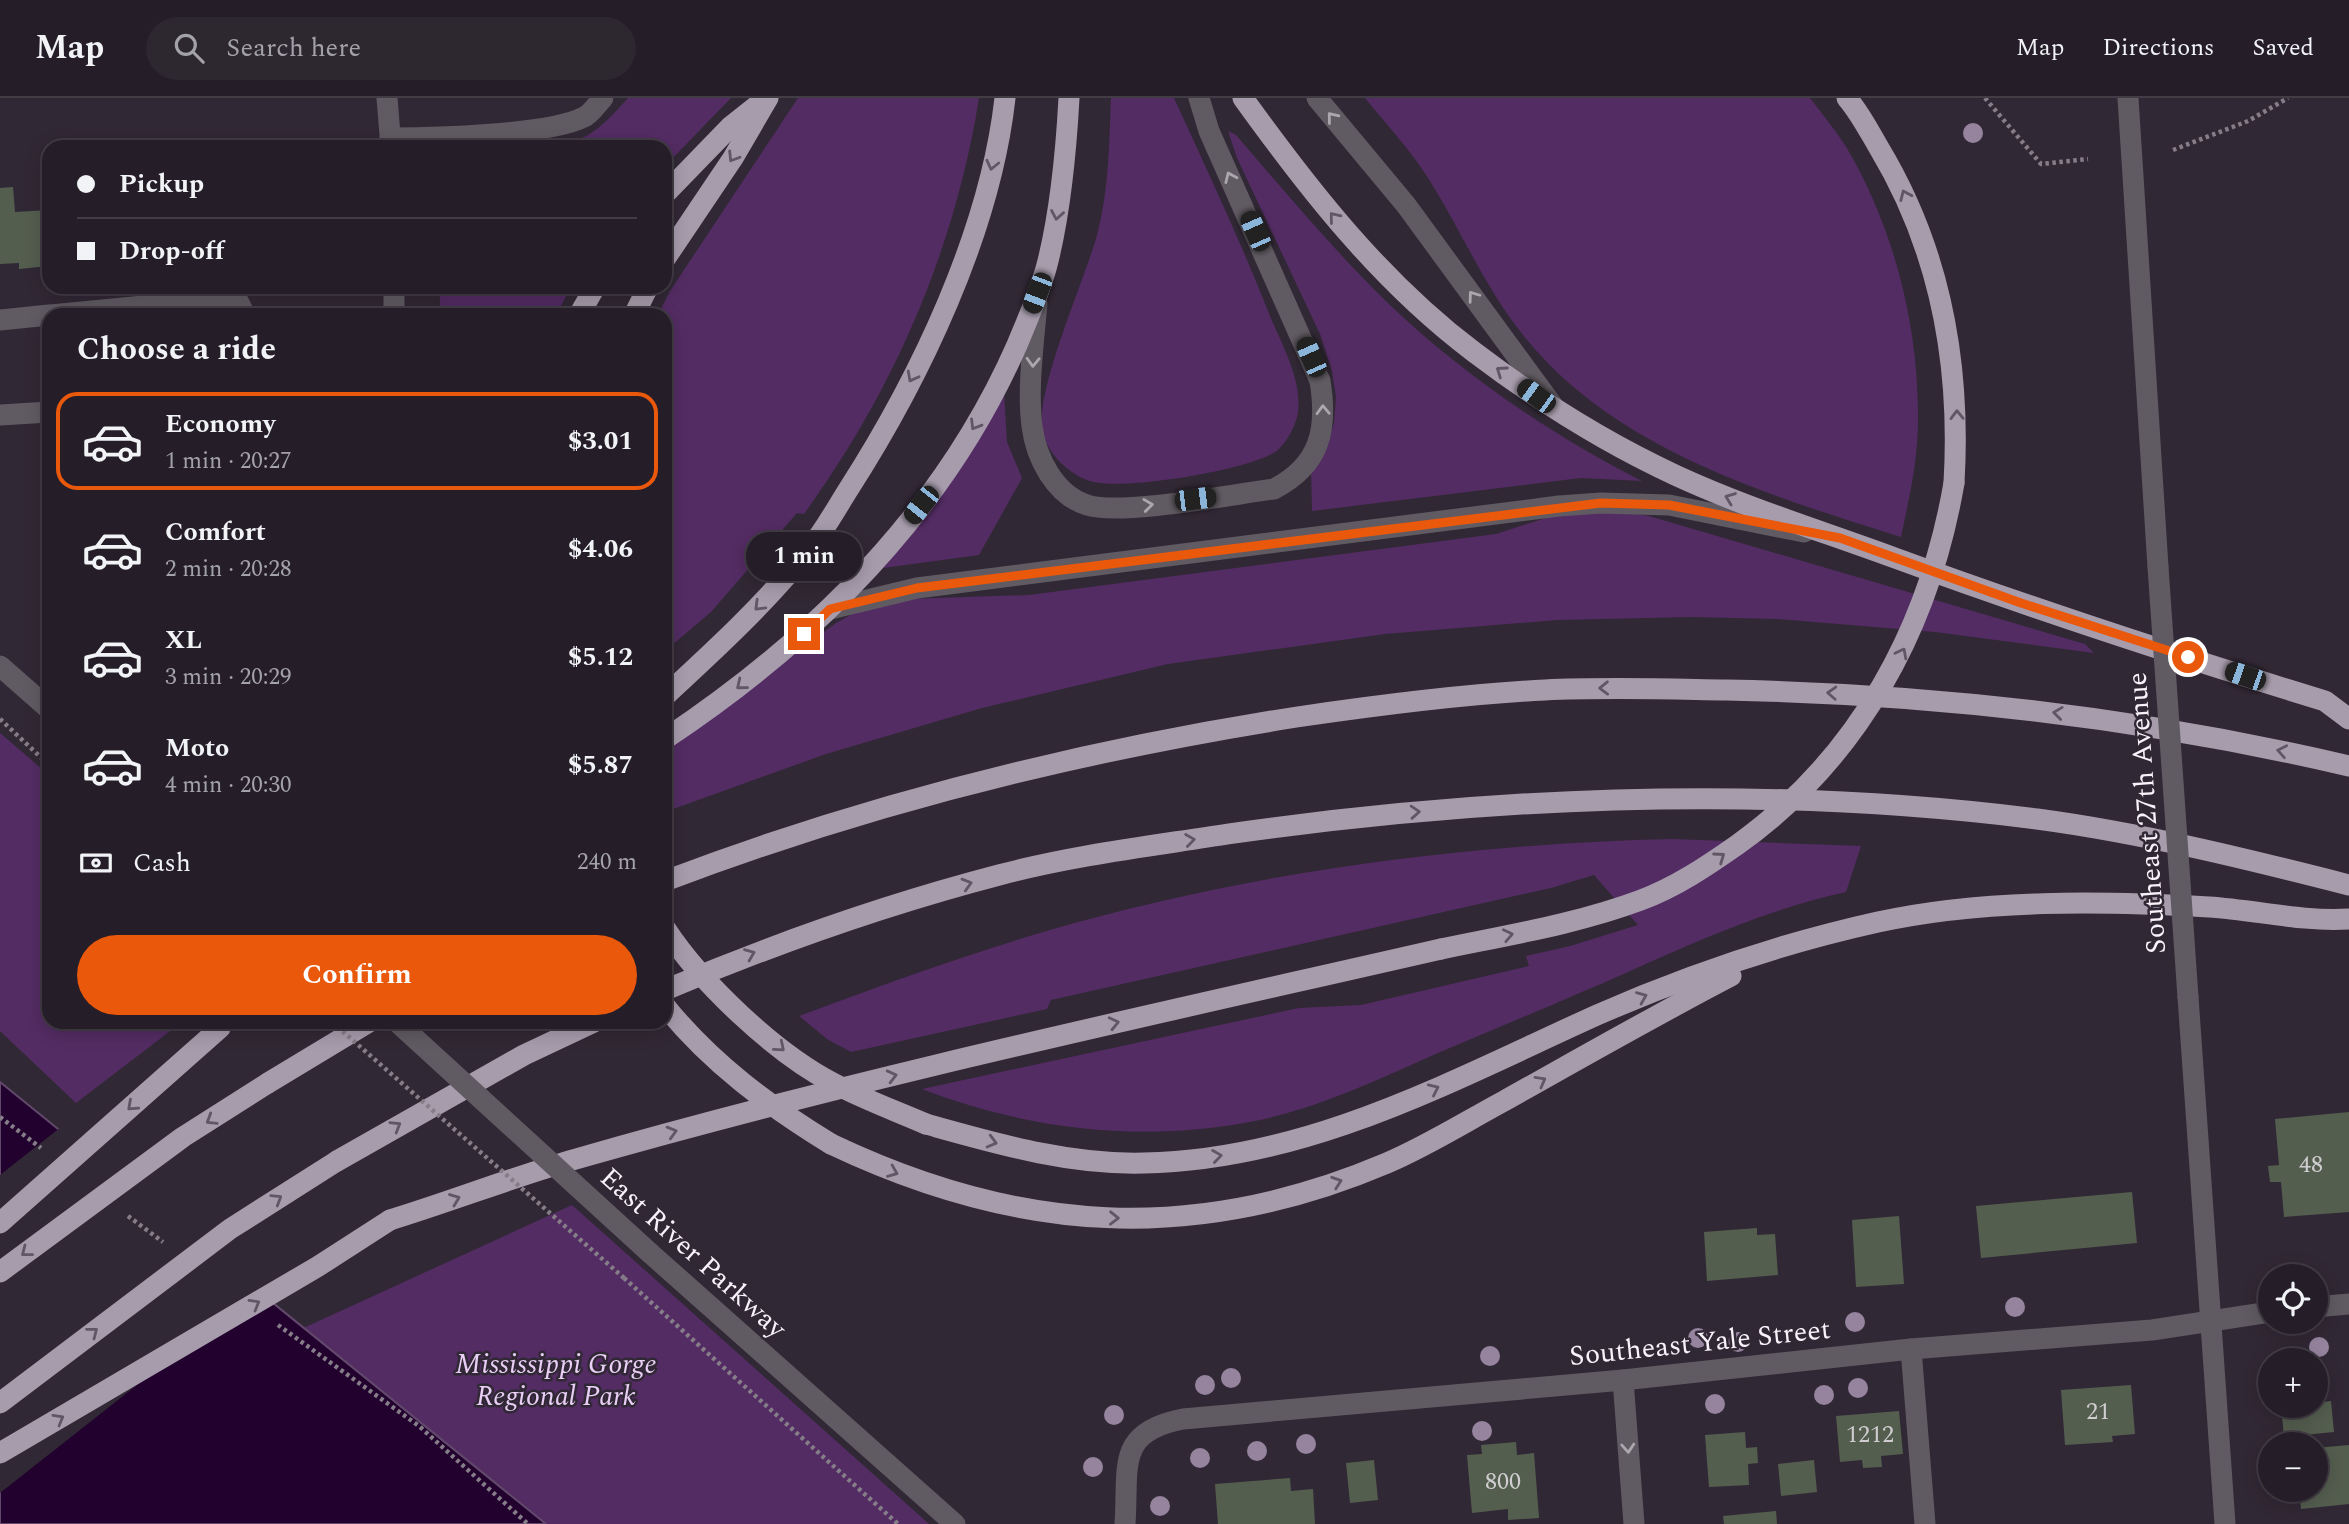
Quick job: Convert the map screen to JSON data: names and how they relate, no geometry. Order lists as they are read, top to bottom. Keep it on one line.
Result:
{"streets":{"street":["Southeast 27th Avenue","East River Parkway","Southeast Yale Street"]},"crossings":[["Southeast 27th Avenue","Southeast Yale Street"]],"parks":["Mississippi Gorge Regional Park"],"house_numbers":["48","21","1212","800"],"page":{"header":"Map","search":"Search here","nav":["Map","Directions","Saved"],"banner":["Pickup","Drop-off"],"heading":"Choose a ride","list":[{"name":"Economy","note":"1 min · 20:27","value":"$3.01"},{"name":"Comfort","note":"2 min · 20:28","value":"$4.06"},{"name":"XL","note":"3 min · 20:29","value":"$5.12"},{"name":"Moto","note":"4 min · 20:30","value":"$5.87"}],"bubble":"1 min","pay":["Cash","240 m"],"buttons":"Confirm","map_buttons":["+","−"]}}
